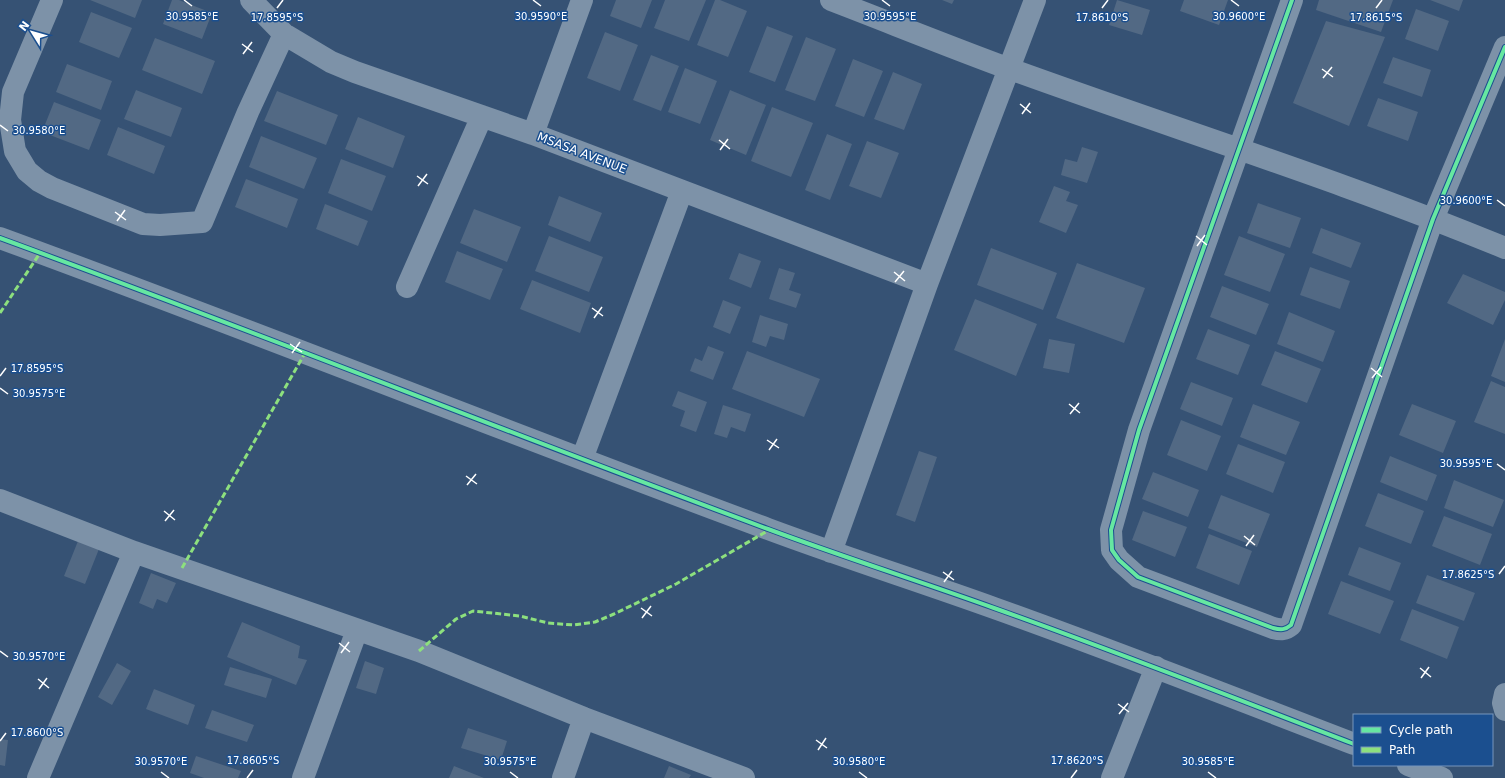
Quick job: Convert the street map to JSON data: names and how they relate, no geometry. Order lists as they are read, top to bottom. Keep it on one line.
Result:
{"streets":{"street":["MSASA AVENUE"]},"legend":["Cycle path","Path"],"north":"top left","coordinates":["30.9585°E","30.9590°E","30.9595°E","30.9600°E","17.8595°S","17.8610°S","17.8615°S","30.9580°E","30.9575°E","17.8625°S","30.9570°E","17.8600°S","17.8605°S","17.8620°S"]}
